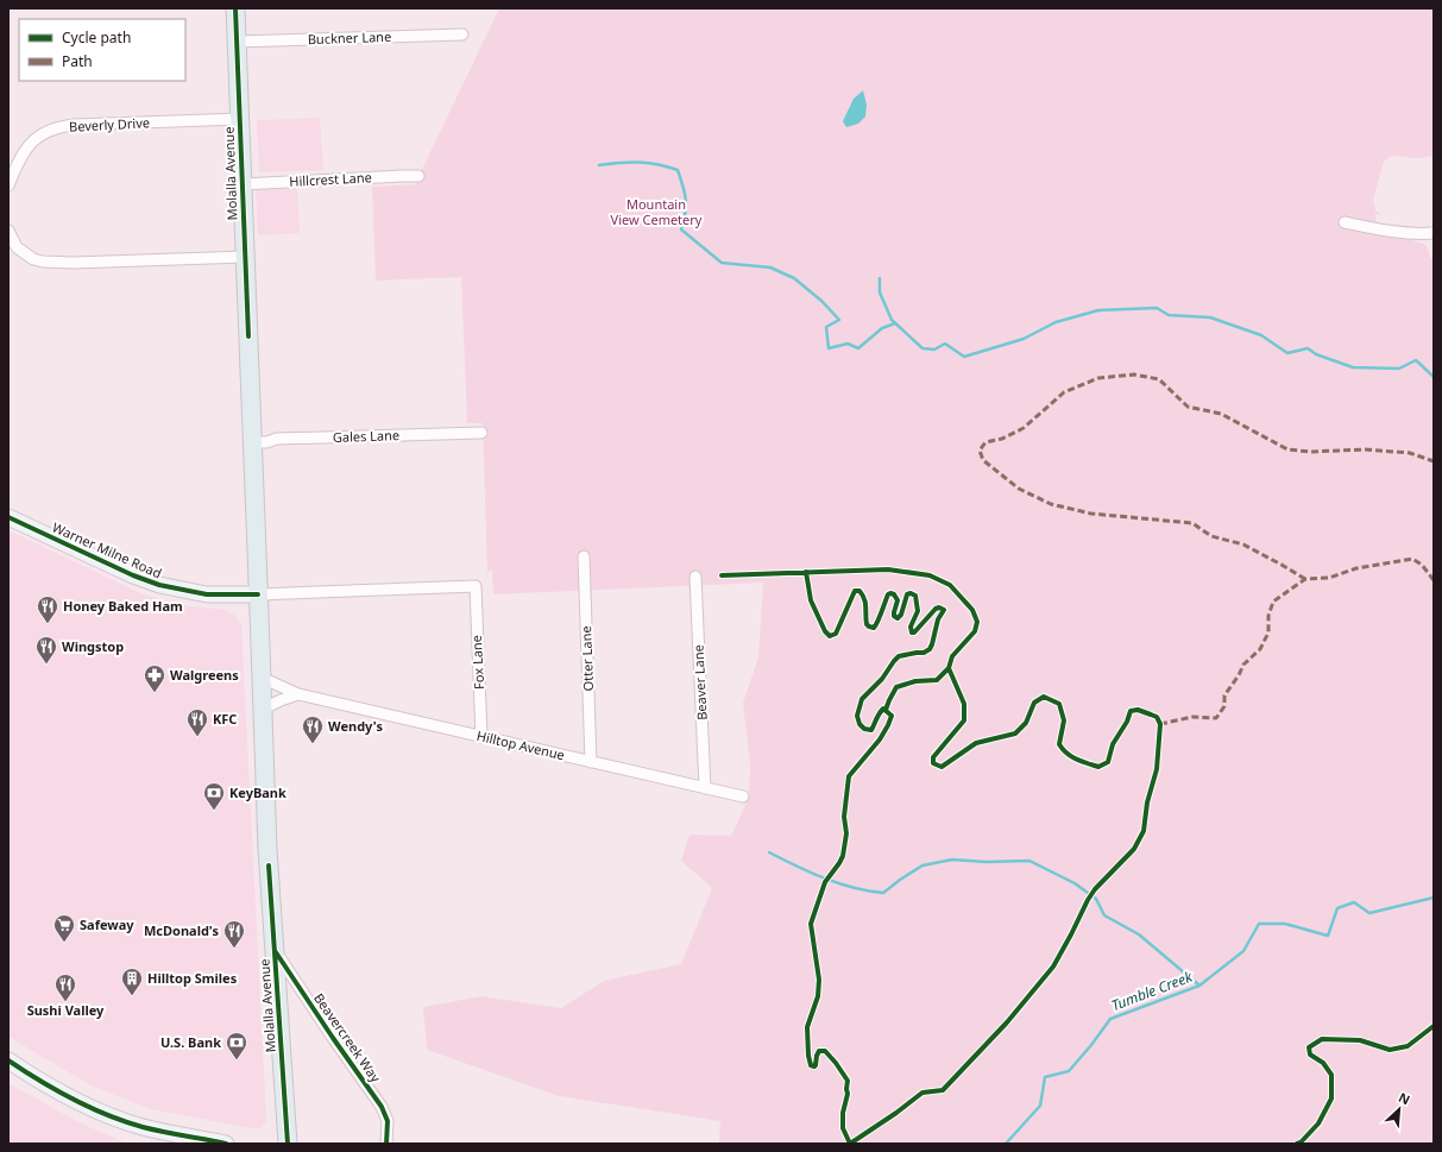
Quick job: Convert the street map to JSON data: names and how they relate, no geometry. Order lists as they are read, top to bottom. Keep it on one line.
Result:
{"streets":{"main road":["Molalla Avenue"],"street":["Buckner Lane","Beverly Drive","Hillcrest Lane","Gales Lane","Warner Milne Road","Otter Lane","Fox Lane","Beaver Lane","Hilltop Avenue","Beavercreek Way"]},"crossings":[["Buckner Lane","Molalla Avenue"],["Beverly Drive","Molalla Avenue"],["Molalla Avenue","Hillcrest Lane"],["Molalla Avenue","Gales Lane"],["Molalla Avenue","Warner Milne Road"],["Molalla Avenue","Hilltop Avenue"],["Molalla Avenue","Beavercreek Way"],["Warner Milne Road","Fox Lane"],["Otter Lane","Hilltop Avenue"],["Fox Lane","Hilltop Avenue"],["Beaver Lane","Hilltop Avenue"]],"water":["Tumble Creek"],"parks":["Mountain View Cemetery"],"places":{"restaurant":["Honey Baked Ham","Wingstop","KFC","Wendy's","McDonald's","Sushi Valley"],"pharmacy":["Walgreens"],"bank":["KeyBank","U.S. Bank"],"supermarket":["Safeway"],"building":["Hilltop Smiles"]},"legend":["Cycle path","Path"],"north":"top right"}
